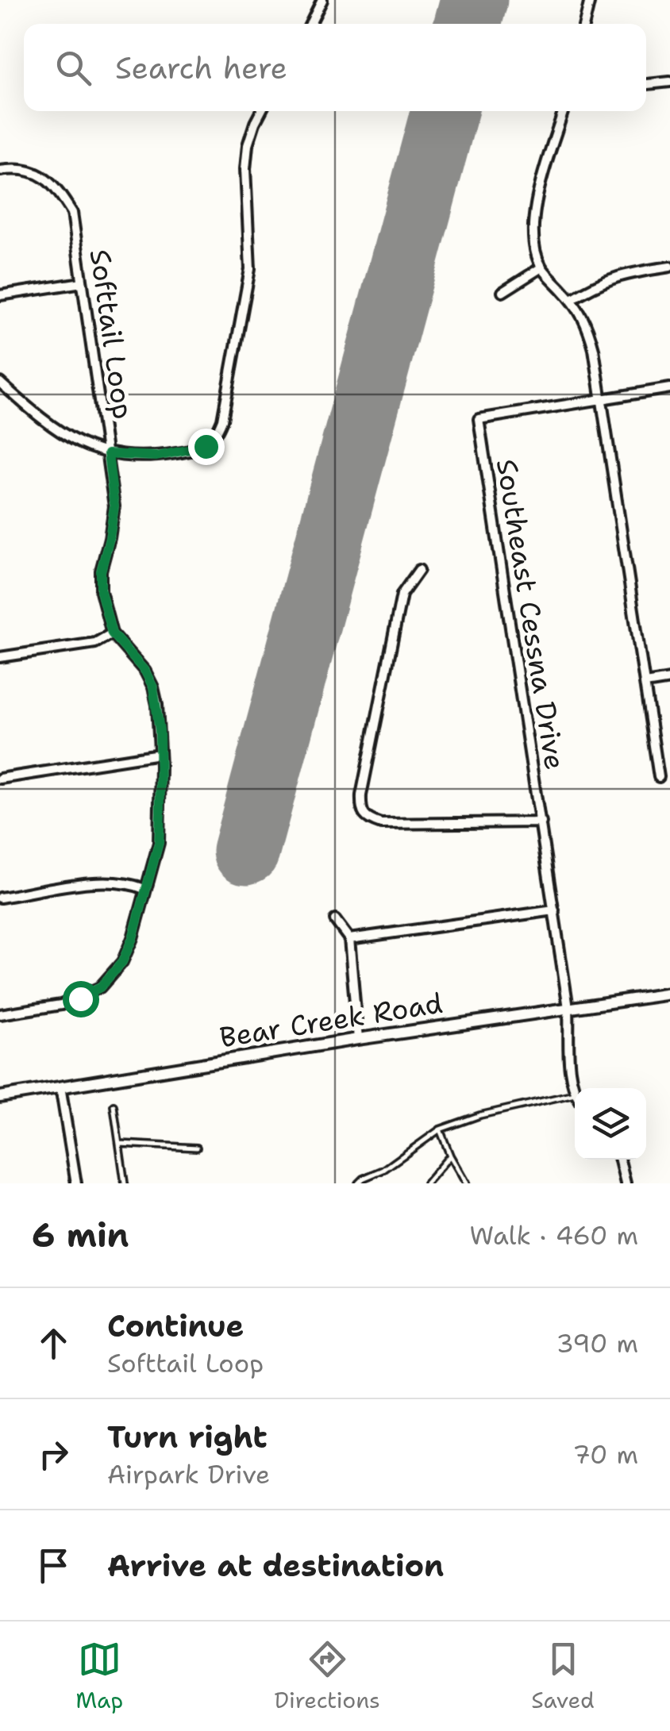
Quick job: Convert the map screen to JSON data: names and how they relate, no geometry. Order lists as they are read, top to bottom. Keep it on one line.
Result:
{"streets":{"street":["Softtail Loop","Southeast Cessna Drive","Bear Creek Road"]},"crossings":[["Southeast Cessna Drive","Bear Creek Road"]],"page":{"search":"Search here","heading":["6 min","Walk · 460 m"],"list":[["Continue","Softtail Loop","390 m"],["Turn right","Airpark Drive","70 m"],"Arrive at destination"],"nav":["Map","Directions","Saved"]}}
